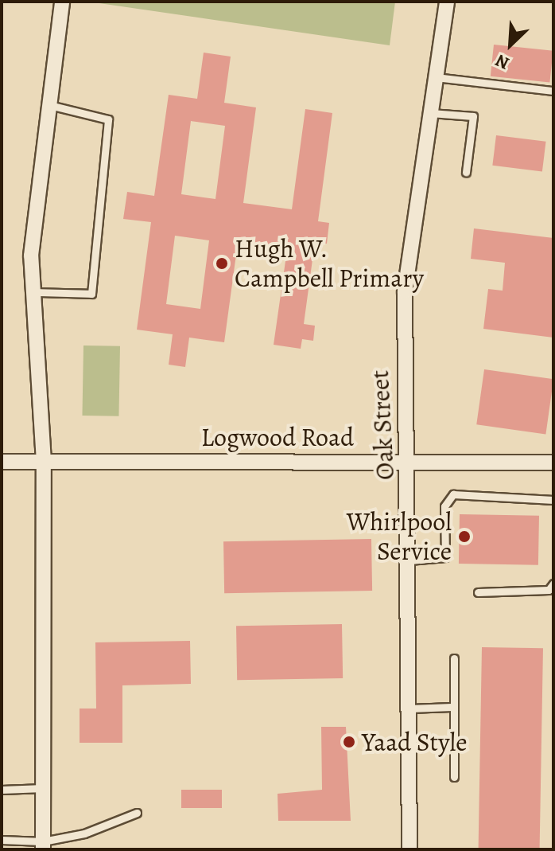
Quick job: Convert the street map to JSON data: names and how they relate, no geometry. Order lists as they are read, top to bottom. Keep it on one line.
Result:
{"streets":{"street":["Oak Street","Logwood Road"]},"crossings":[["Oak Street","Logwood Road"]],"places":["Hugh W. Campbell Primary","Whirlpool Service","Yaad Style"],"north":"bottom left"}
